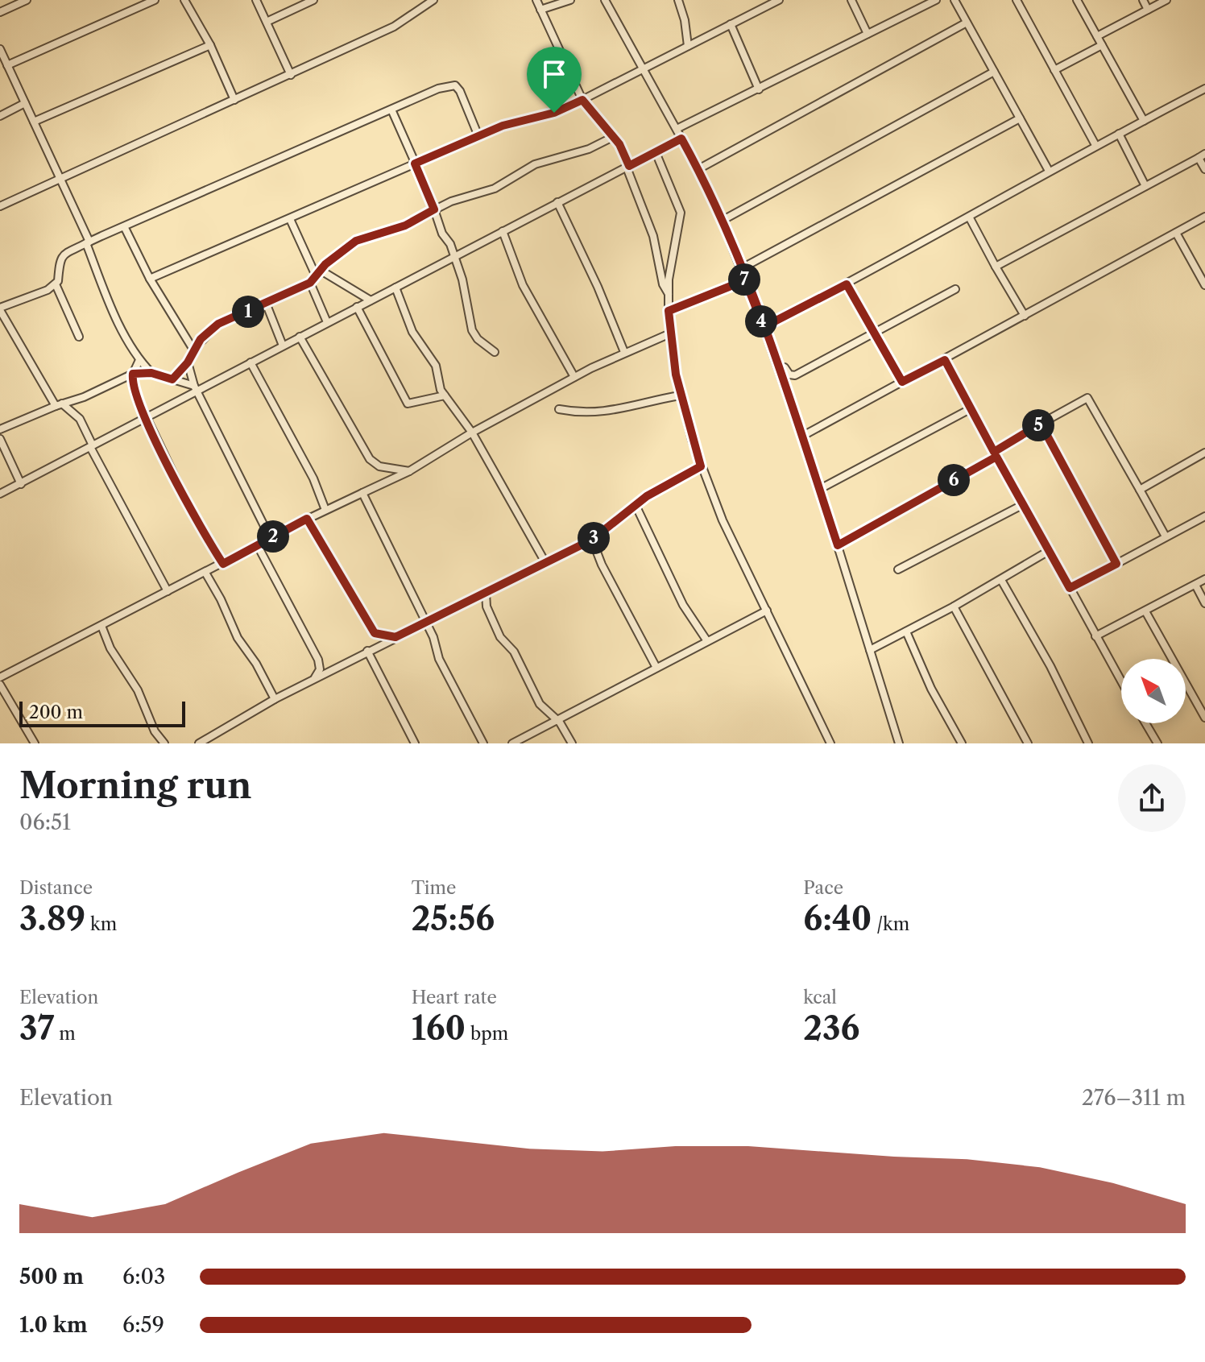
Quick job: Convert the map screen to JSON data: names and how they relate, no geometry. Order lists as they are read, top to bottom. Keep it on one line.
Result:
{"scale_bar":"200 m","north":"top left","page":{"pins":["7","1","4","5","6","2","3"],"scale":"200 m","heading":["Morning run","06:51"],"stats":[["Distance","3.89 km"],["Time","25:56"],["Pace","6:40 /km"],["Elevation","37 m"],["Heart rate","160 bpm"],["kcal","236"]],"chart":["Elevation","276–311 m"],"list":[{"name":"500 m","note":"6:03"},{"name":"1.0 km","note":"6:59"}]}}
